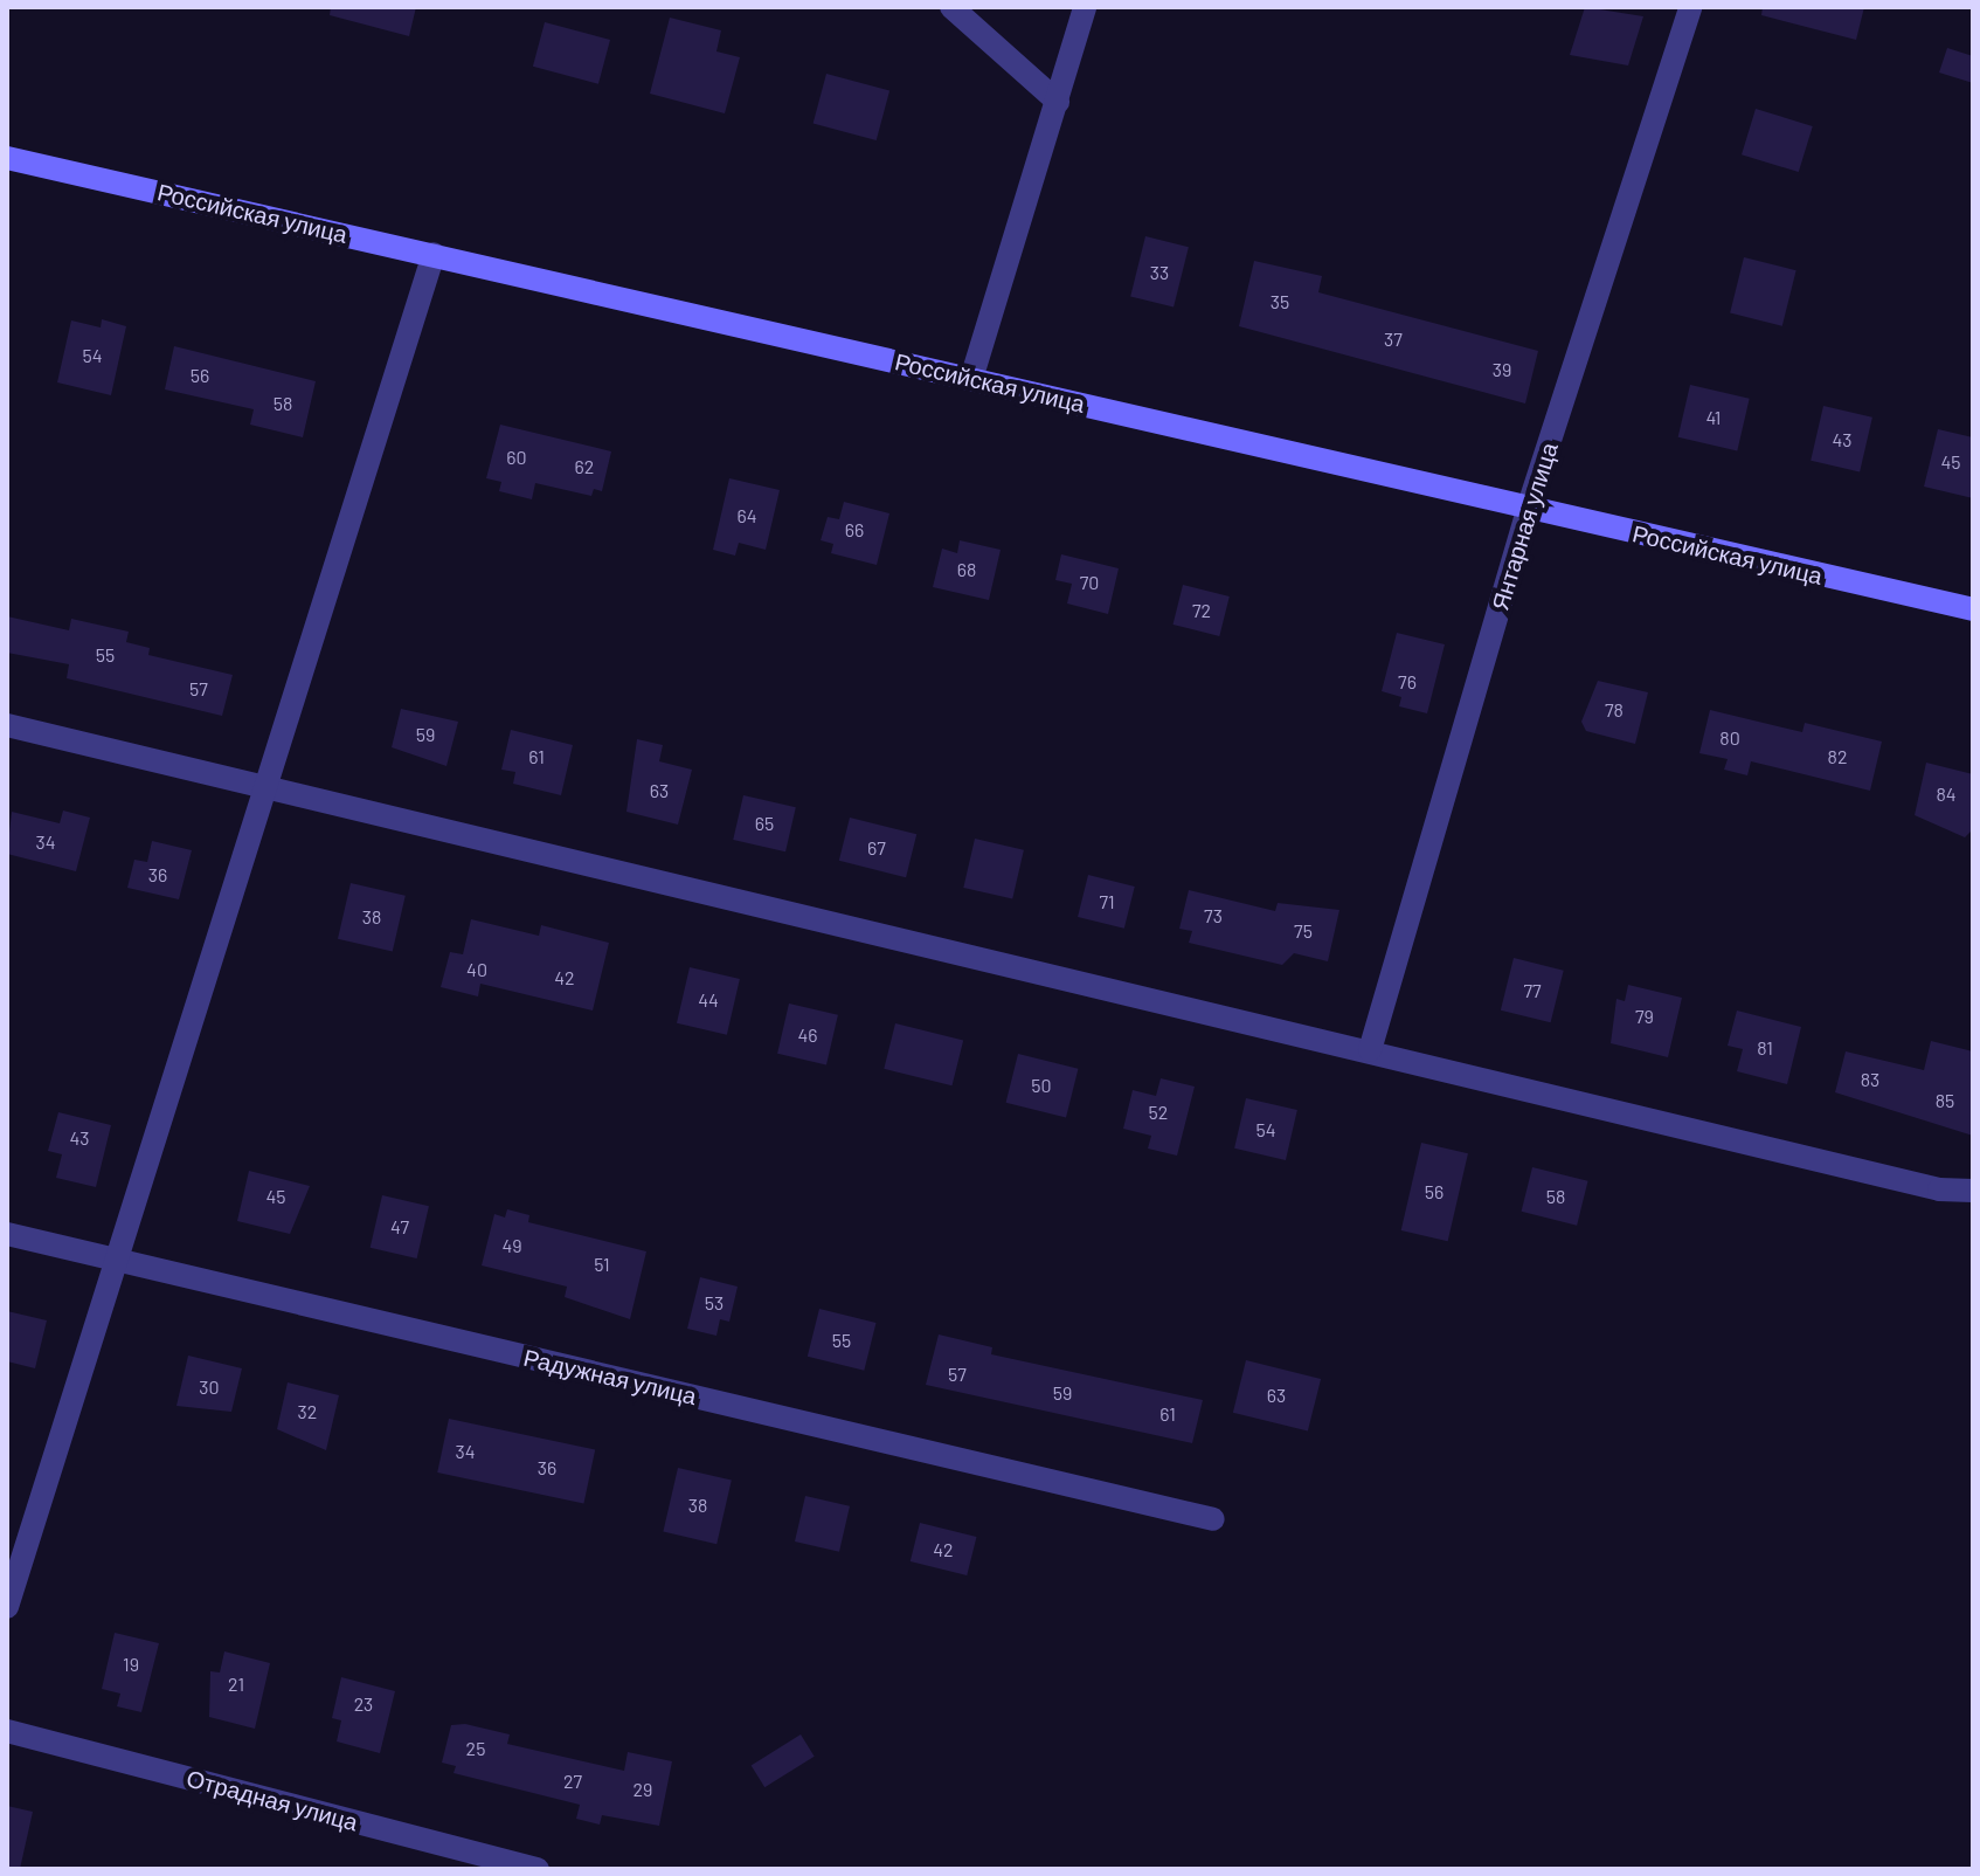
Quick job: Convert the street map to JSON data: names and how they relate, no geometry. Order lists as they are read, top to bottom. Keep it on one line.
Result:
{"streets":{"main road":["Российская улица"],"street":["Янтарная улица","Радужная улица","Отрадная улица"]},"crossings":[["Российская улица","Янтарная улица"]],"house_numbers":["33","35","37","54","39","56","58","41","43","60","45","62","64","66","68","70","72","55","76","57","78","59","80","61","82","63","84","65","34","67","36","71","73","38","75","40","42","77","44","79","46","81","83","50","85","52","54","43","56","45","58","47","49","51","53","55","57","30","59","63","32","61","34","36","38","42","19","21","23","25","27","29"]}
